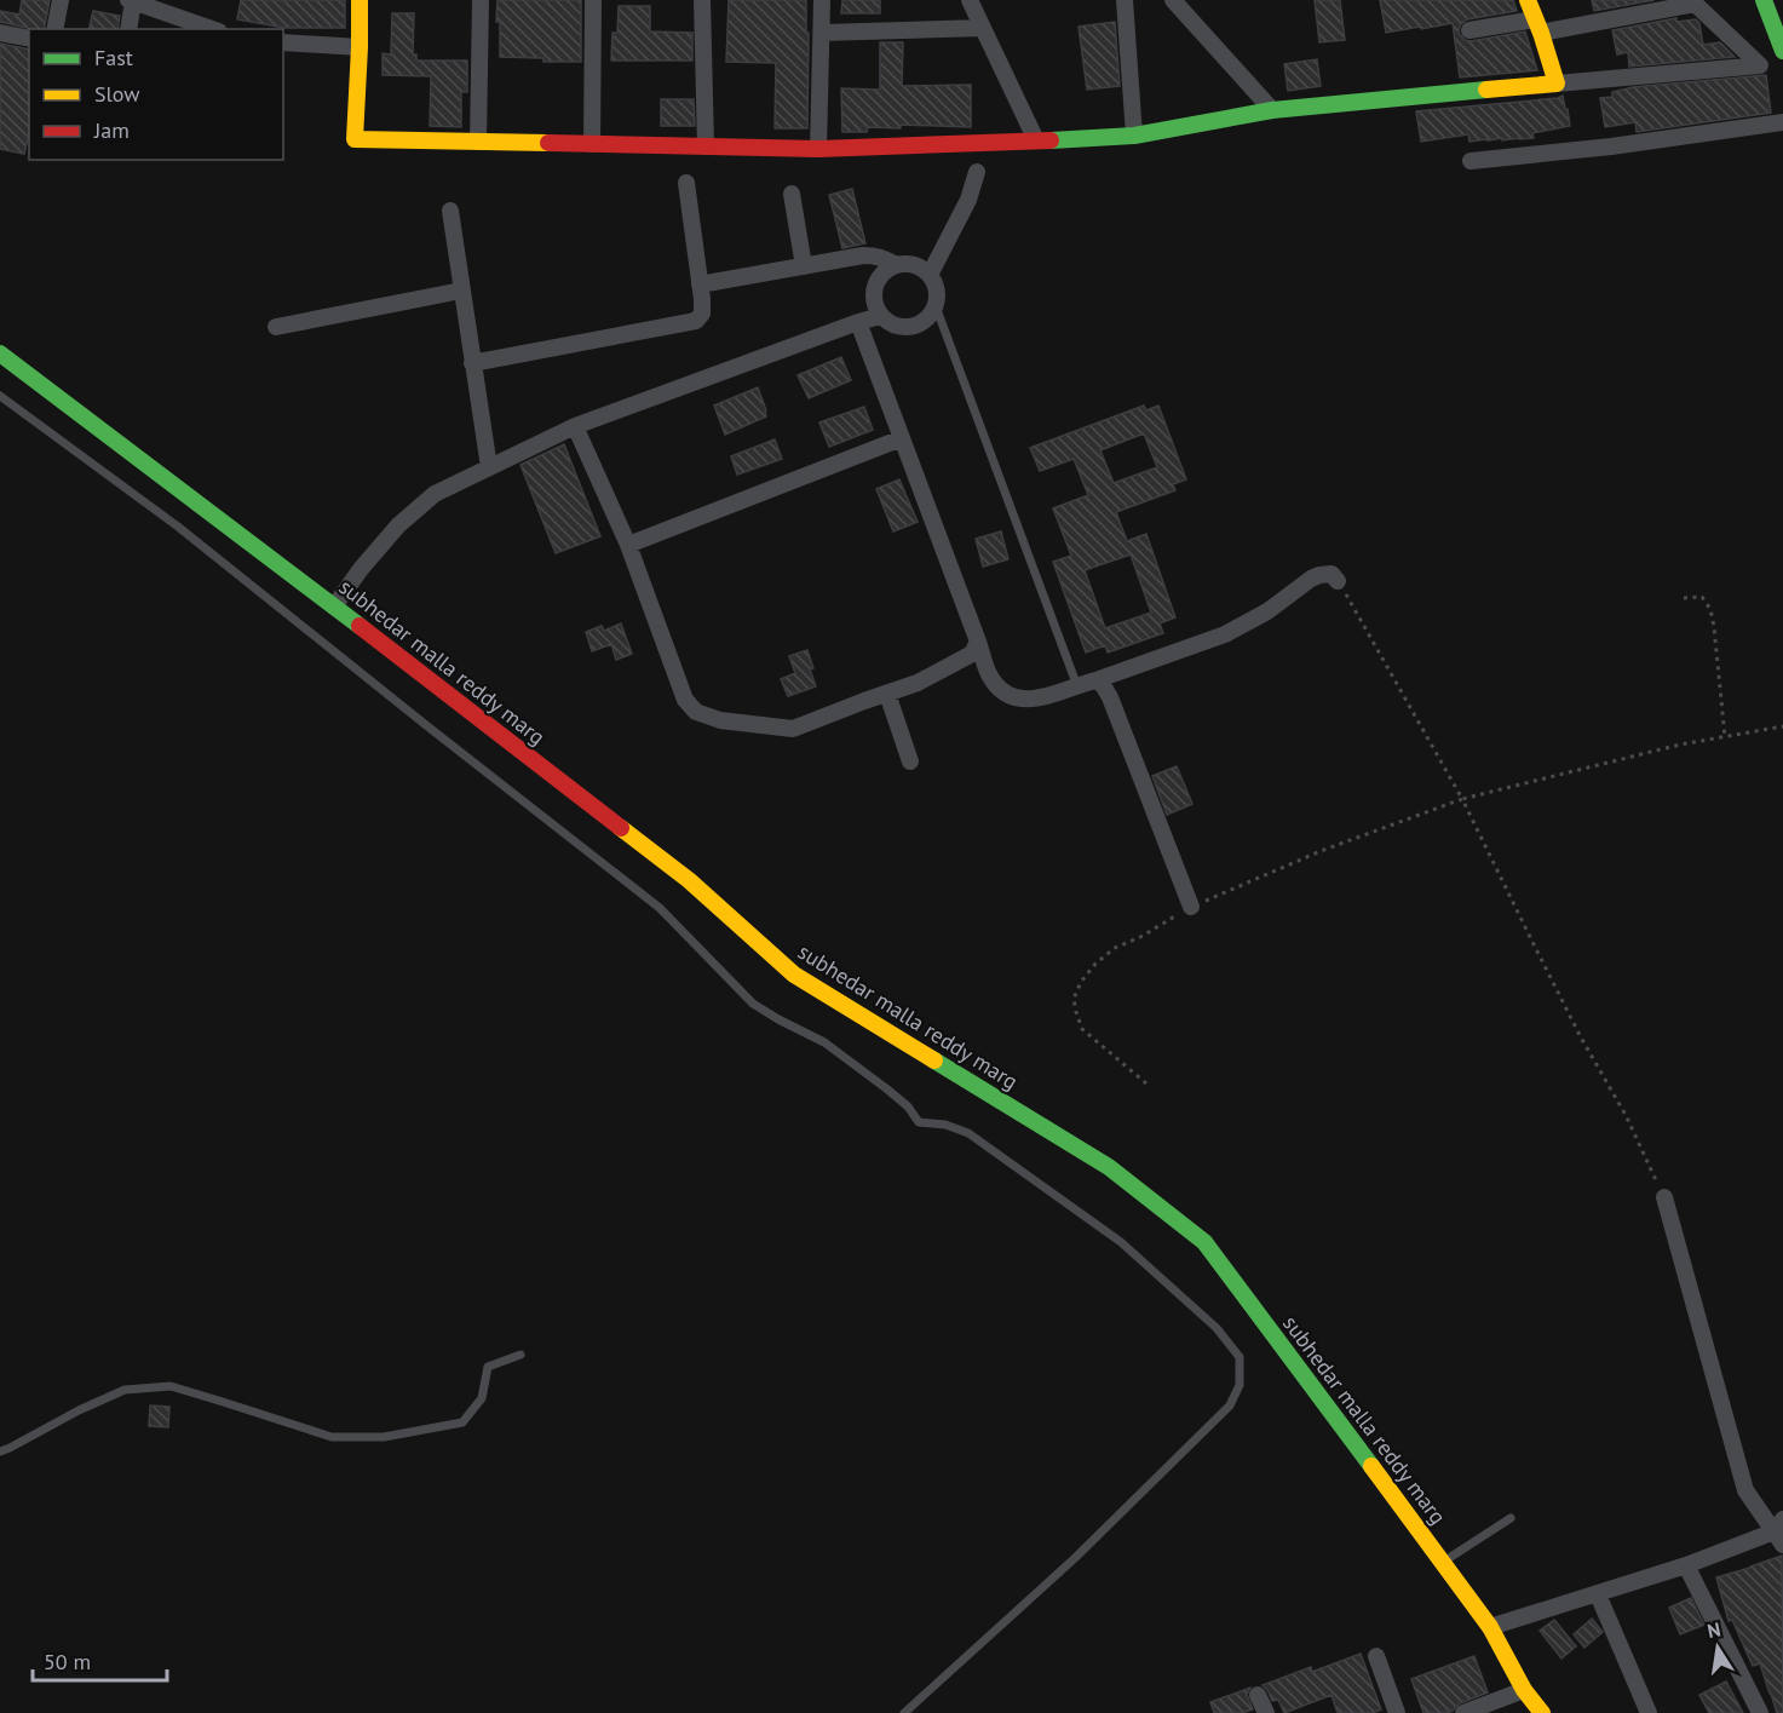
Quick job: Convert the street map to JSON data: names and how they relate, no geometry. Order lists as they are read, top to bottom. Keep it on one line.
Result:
{"streets":{"main road":["subhedar malla reddy marg"]},"legend":["Fast","Slow","Jam"],"scale_bar":"50 m","north":"top"}
